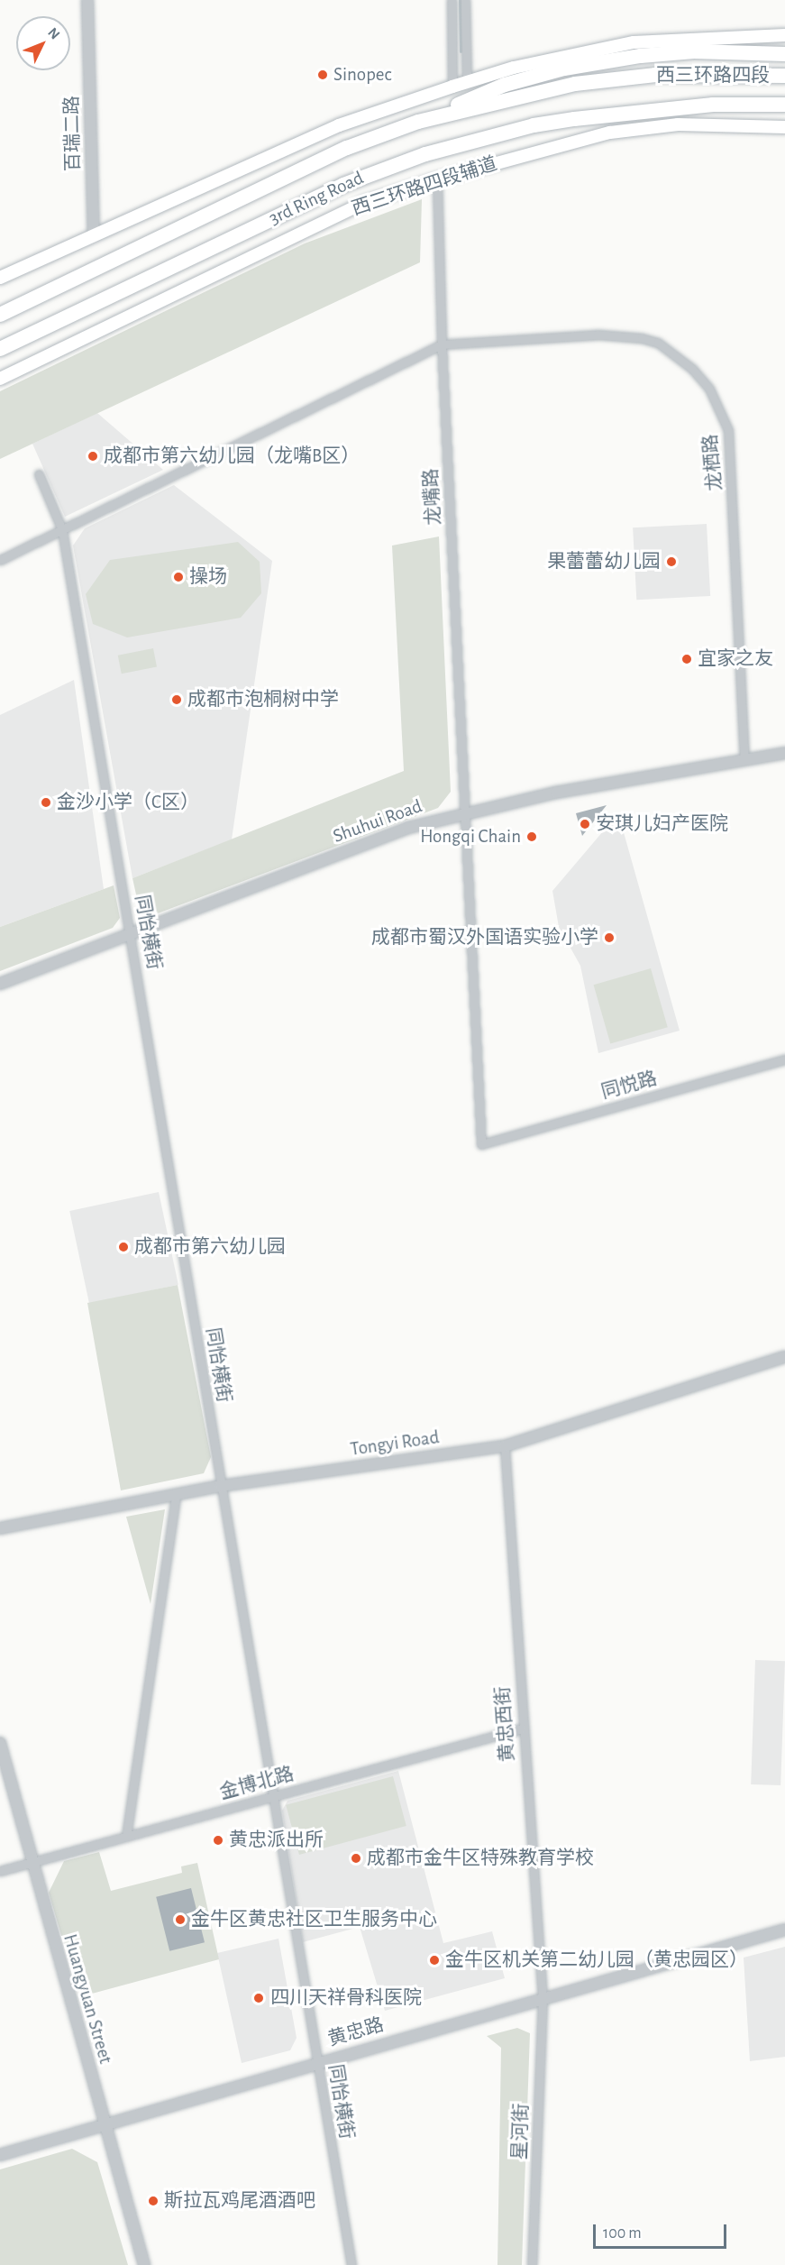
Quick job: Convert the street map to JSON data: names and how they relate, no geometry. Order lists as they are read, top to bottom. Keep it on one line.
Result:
{"streets":{"highway":["西三环路四段","3rd Ring Road"],"main road":["西三环路四段辅道"],"street":["百瑞二路","龙栖路","龙嘴路","Shuhui Road","同怡横街","同悦路","Tongyi Road","黄忠西街","金博北路","Huangyuan Street","黄忠路","星河街"]},"crossings":[["西三环路四段","3rd Ring Road"],["西三环路四段辅道","龙嘴路"],["龙栖路","龙嘴路"],["龙栖路","Shuhui Road"],["龙嘴路","Shuhui Road"],["龙嘴路","同悦路"],["Shuhui Road","同怡横街"],["同怡横街","Tongyi Road"],["同怡横街","金博北路"],["同怡横街","黄忠路"],["Tongyi Road","黄忠西街"],["黄忠西街","金博北路"],["黄忠西街","黄忠路"],["黄忠西街","星河街"],["金博北路","Huangyuan Street"],["Huangyuan Street","黄忠路"],["黄忠路","星河街"]],"places":["Sinopec","成都市第六幼儿园（龙嘴B区）","果蕾蕾幼儿园","操场","宜家之友","成都市泡桐树中学","金沙小学（C区）","安琪儿妇产医院","Hongqi Chain","成都市蜀汉外国语实验小学","成都市第六幼儿园","黄忠派出所","成都市金牛区特殊教育学校","金牛区黄忠社区卫生服务中心","金牛区机关第二幼儿园（黄忠园区）","四川天祥骨科医院","斯拉瓦鸡尾酒酒吧"],"scale_bar":"100 m","north":"top right"}
